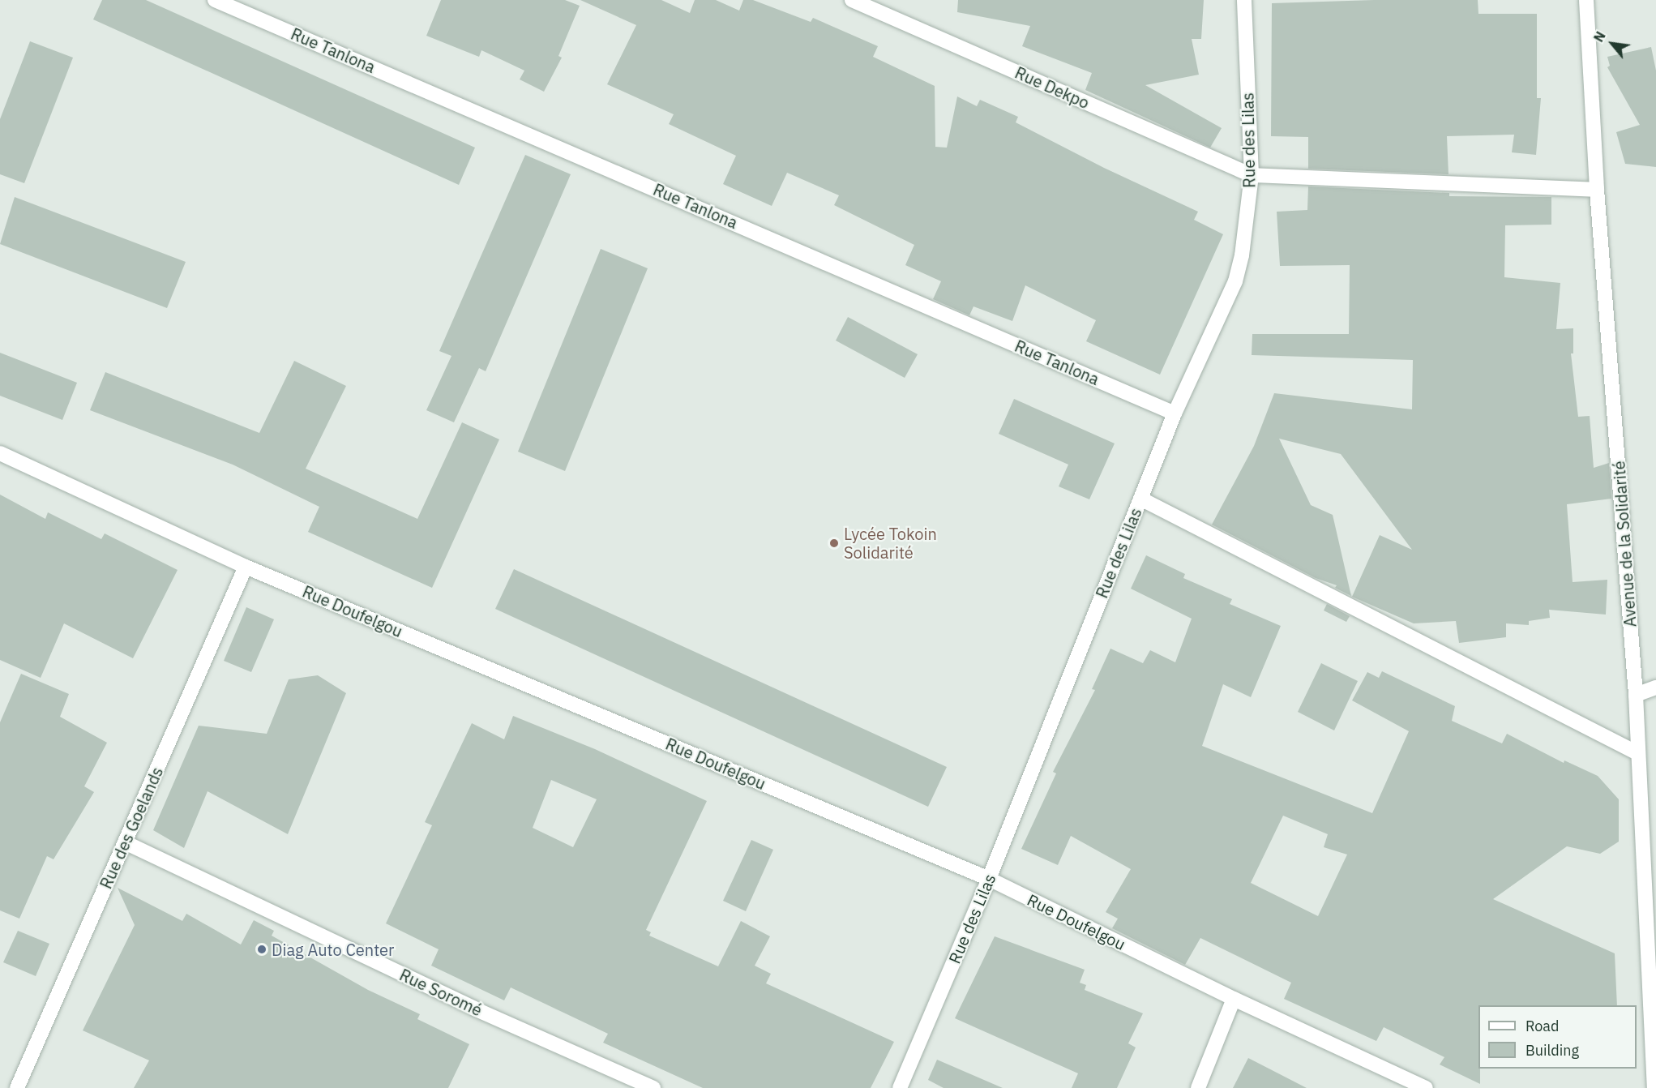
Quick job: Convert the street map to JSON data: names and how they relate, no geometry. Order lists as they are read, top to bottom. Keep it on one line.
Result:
{"streets":{"street":["Rue Tanlona","Rue Dekpo","Rue des Lilas","Avenue de la Solidarité","Rue Doufelgou","Rue des Goelands","Rue Soromé"]},"crossings":[["Rue Tanlona","Rue des Lilas"],["Rue Dekpo","Rue des Lilas"],["Rue des Lilas","Rue Doufelgou"],["Rue Doufelgou","Rue des Goelands"],["Rue des Goelands","Rue Soromé"]],"places":["Lycée Tokoin Solidarité","Diag Auto Center"],"legend":["Road","Building"],"north":"top left"}
